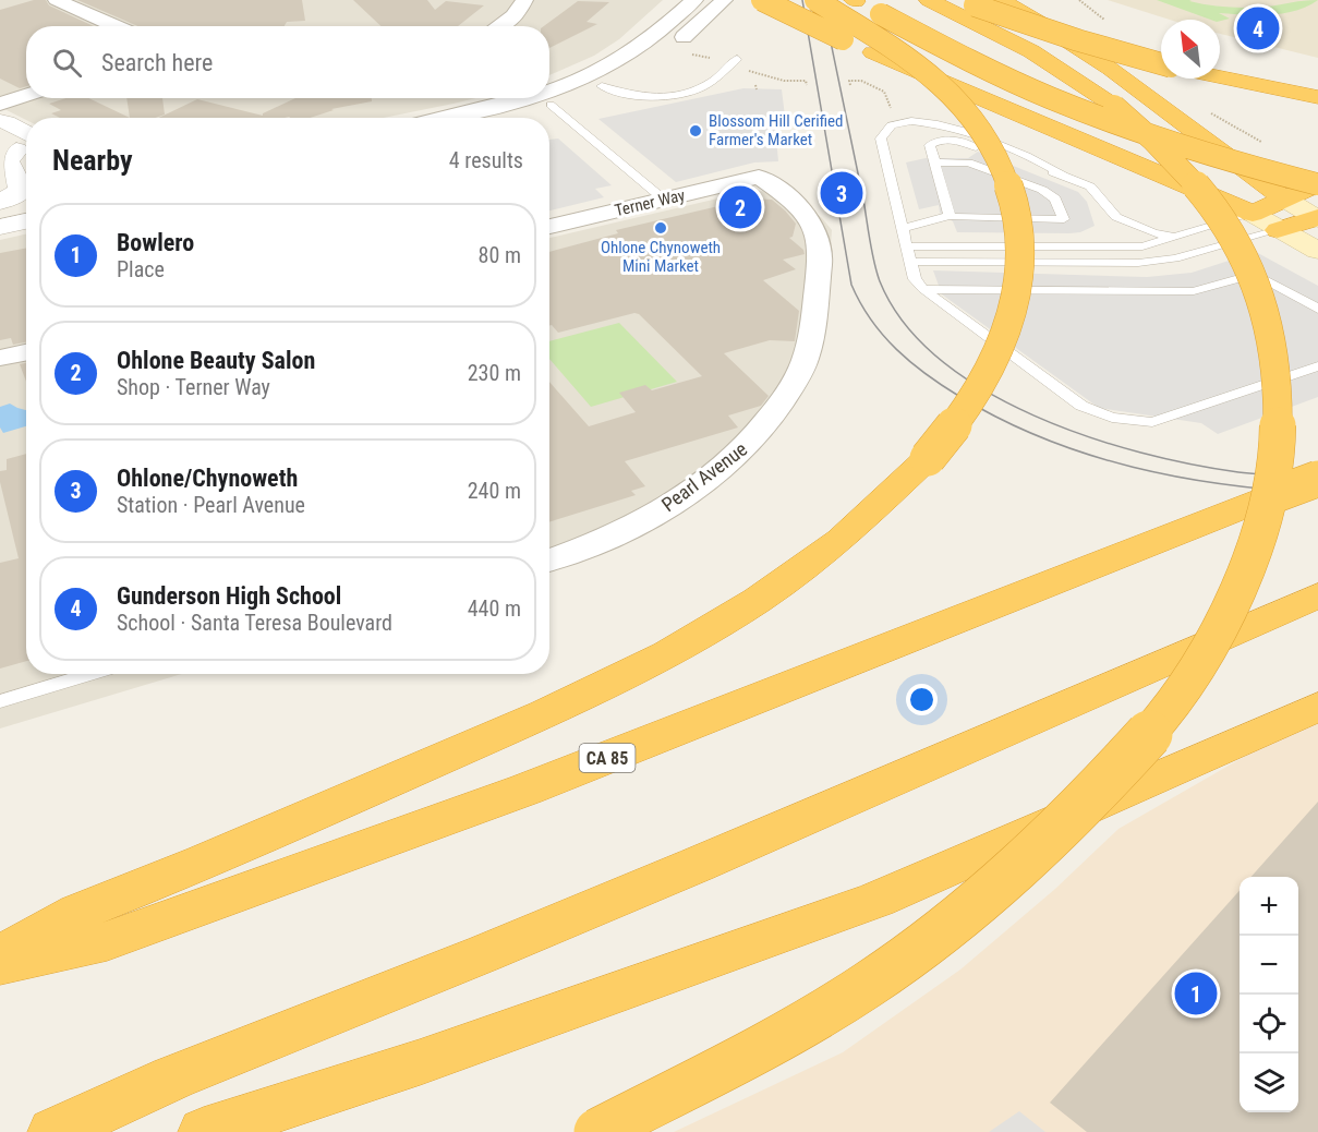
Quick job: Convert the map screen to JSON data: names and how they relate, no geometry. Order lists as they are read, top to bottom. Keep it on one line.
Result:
{"streets":{"highway":["CA 85"],"street":["Terner Way","Pearl Avenue"]},"crossings":[["Terner Way","Pearl Avenue"]],"places":["Blossom Hill Cerified Farmer's Market","Ohlone Chynoweth Mini Market"],"north":"top left","page":{"pins":["4","3","2","1"],"search":"Search here","heading":["Nearby","4 results"],"list":[{"mark":"1","name":"Bowlero","note":"Place","value":"80 m"},{"mark":"2","name":"Ohlone Beauty Salon","note":"Shop · Terner Way","value":"230 m"},{"mark":"3","name":"Ohlone/Chynoweth","note":"Station · Pearl Avenue","value":"240 m"},{"mark":"4","name":"Gunderson High School","note":"School · Santa Teresa Boulevard","value":"440 m"}],"map_buttons":["+","−"]}}
